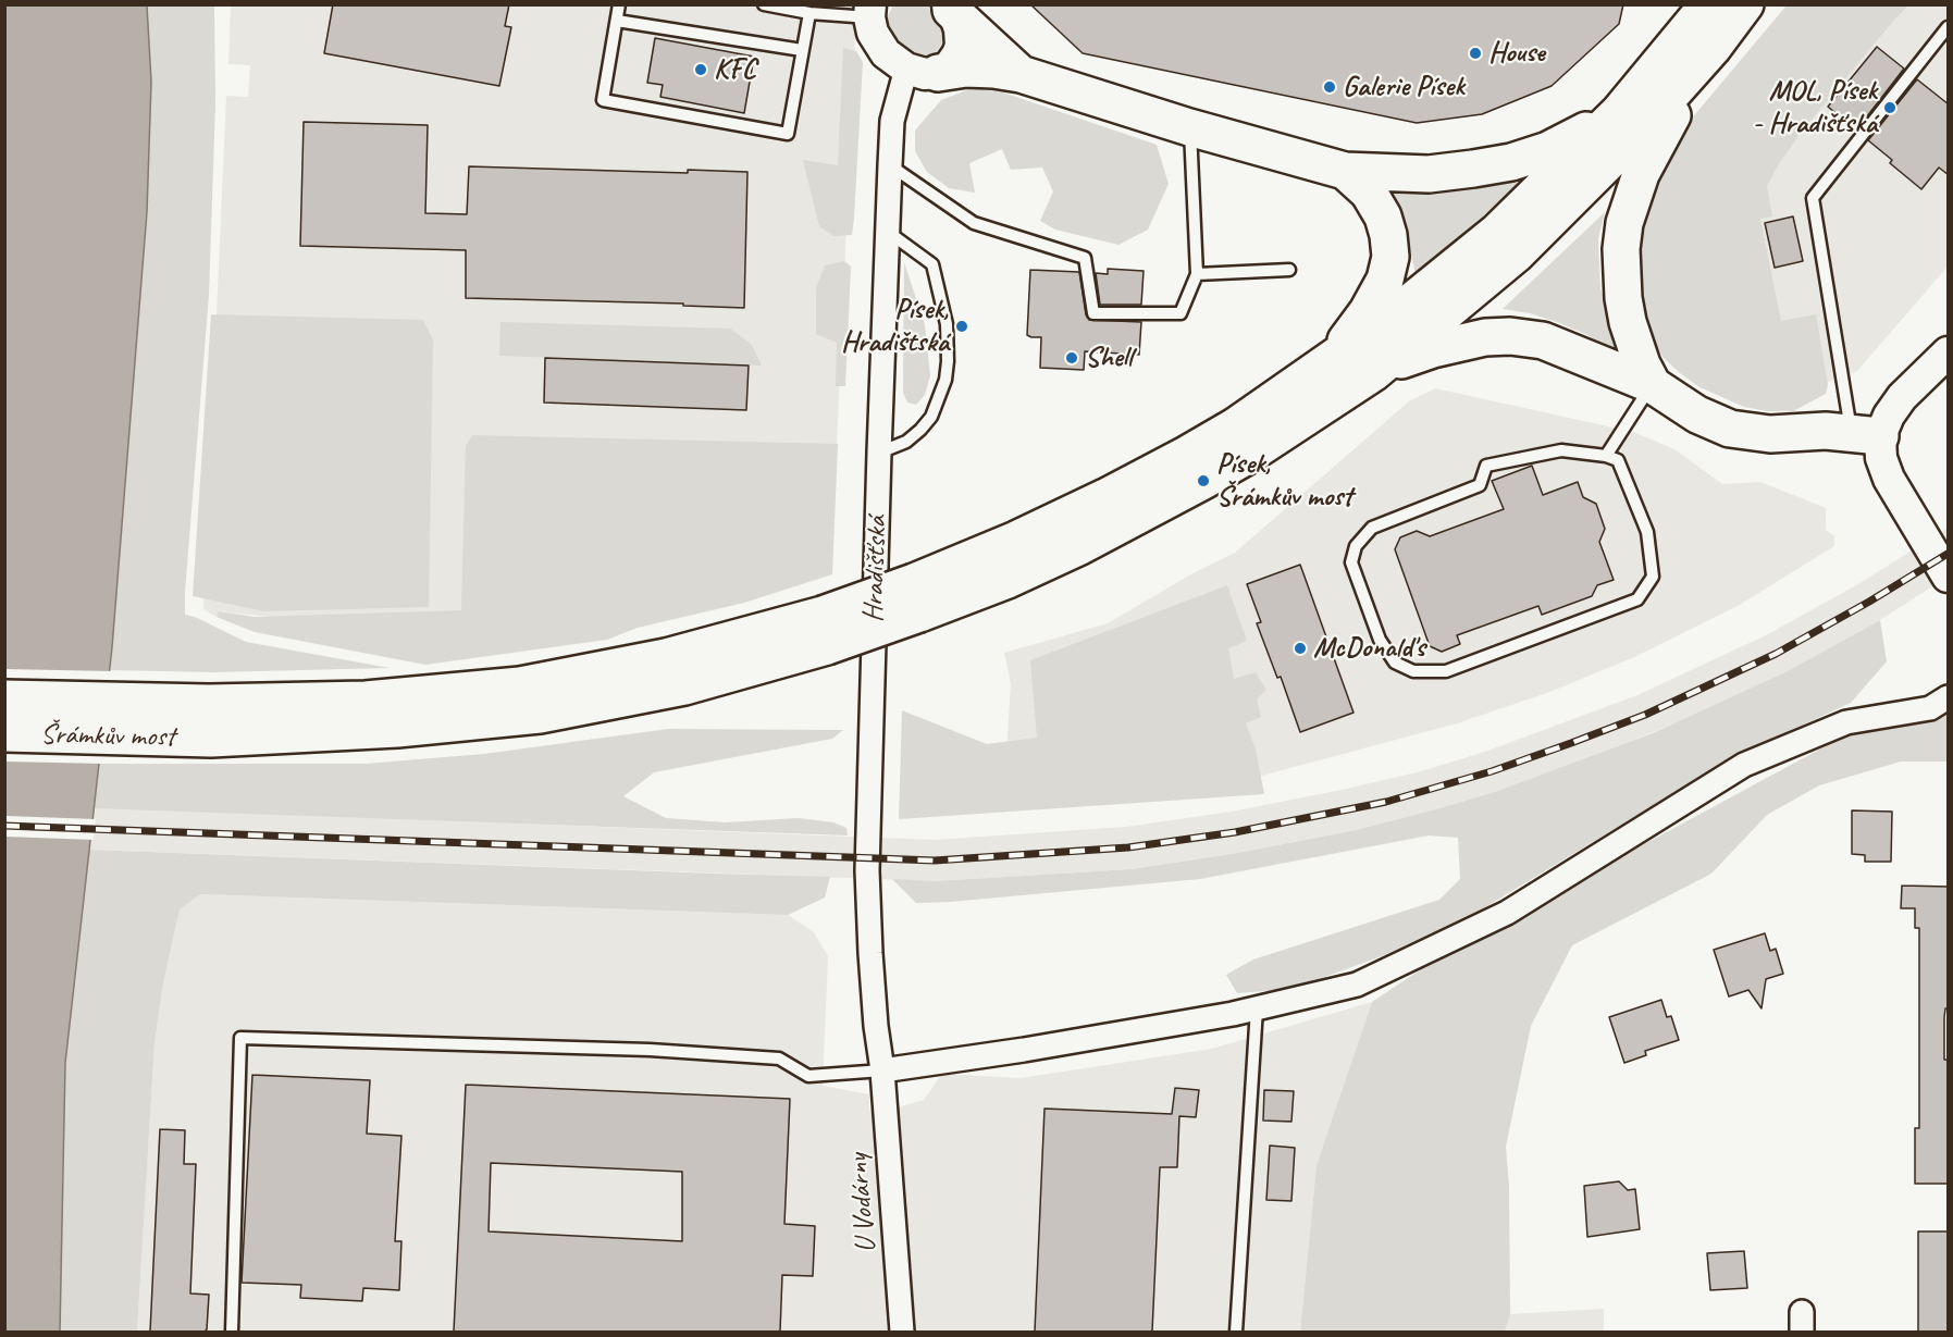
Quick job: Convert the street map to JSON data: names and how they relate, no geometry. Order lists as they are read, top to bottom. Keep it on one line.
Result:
{"streets":{"highway":["Šrámkův most"],"street":["Hradišťská","U Vodárny"]},"crossings":[["Hradišťská","U Vodárny"]],"places":["House","KFC","Galerie Písek","MOL, Písek - Hradišťská","Písek, Hradištská","Shell","Písek, Šrámkův most","McDonald's"]}
